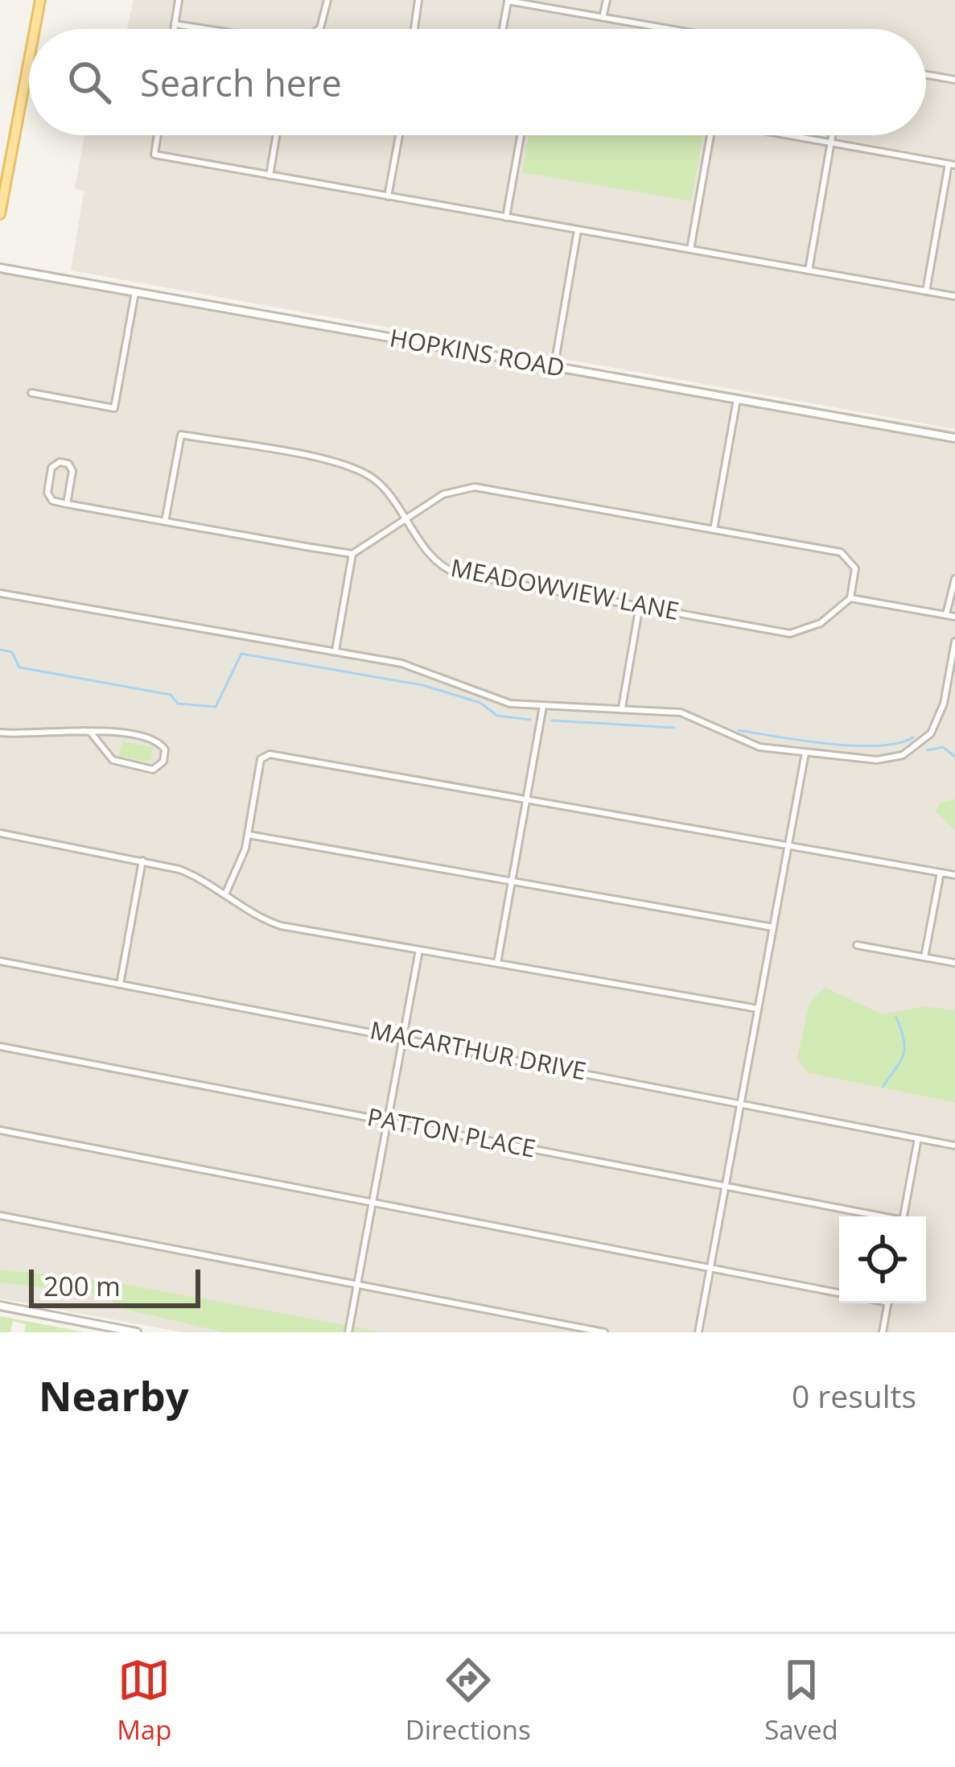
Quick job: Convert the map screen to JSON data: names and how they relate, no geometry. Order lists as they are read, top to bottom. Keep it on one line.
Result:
{"streets":{"street":["HOPKINS ROAD","MEADOWVIEW LANE","MACARTHUR DRIVE","PATTON PLACE"]},"scale_bar":"200 m","page":{"search":"Search here","scale":"200 m","heading":["Nearby","0 results"],"nav":["Map","Directions","Saved"]}}
